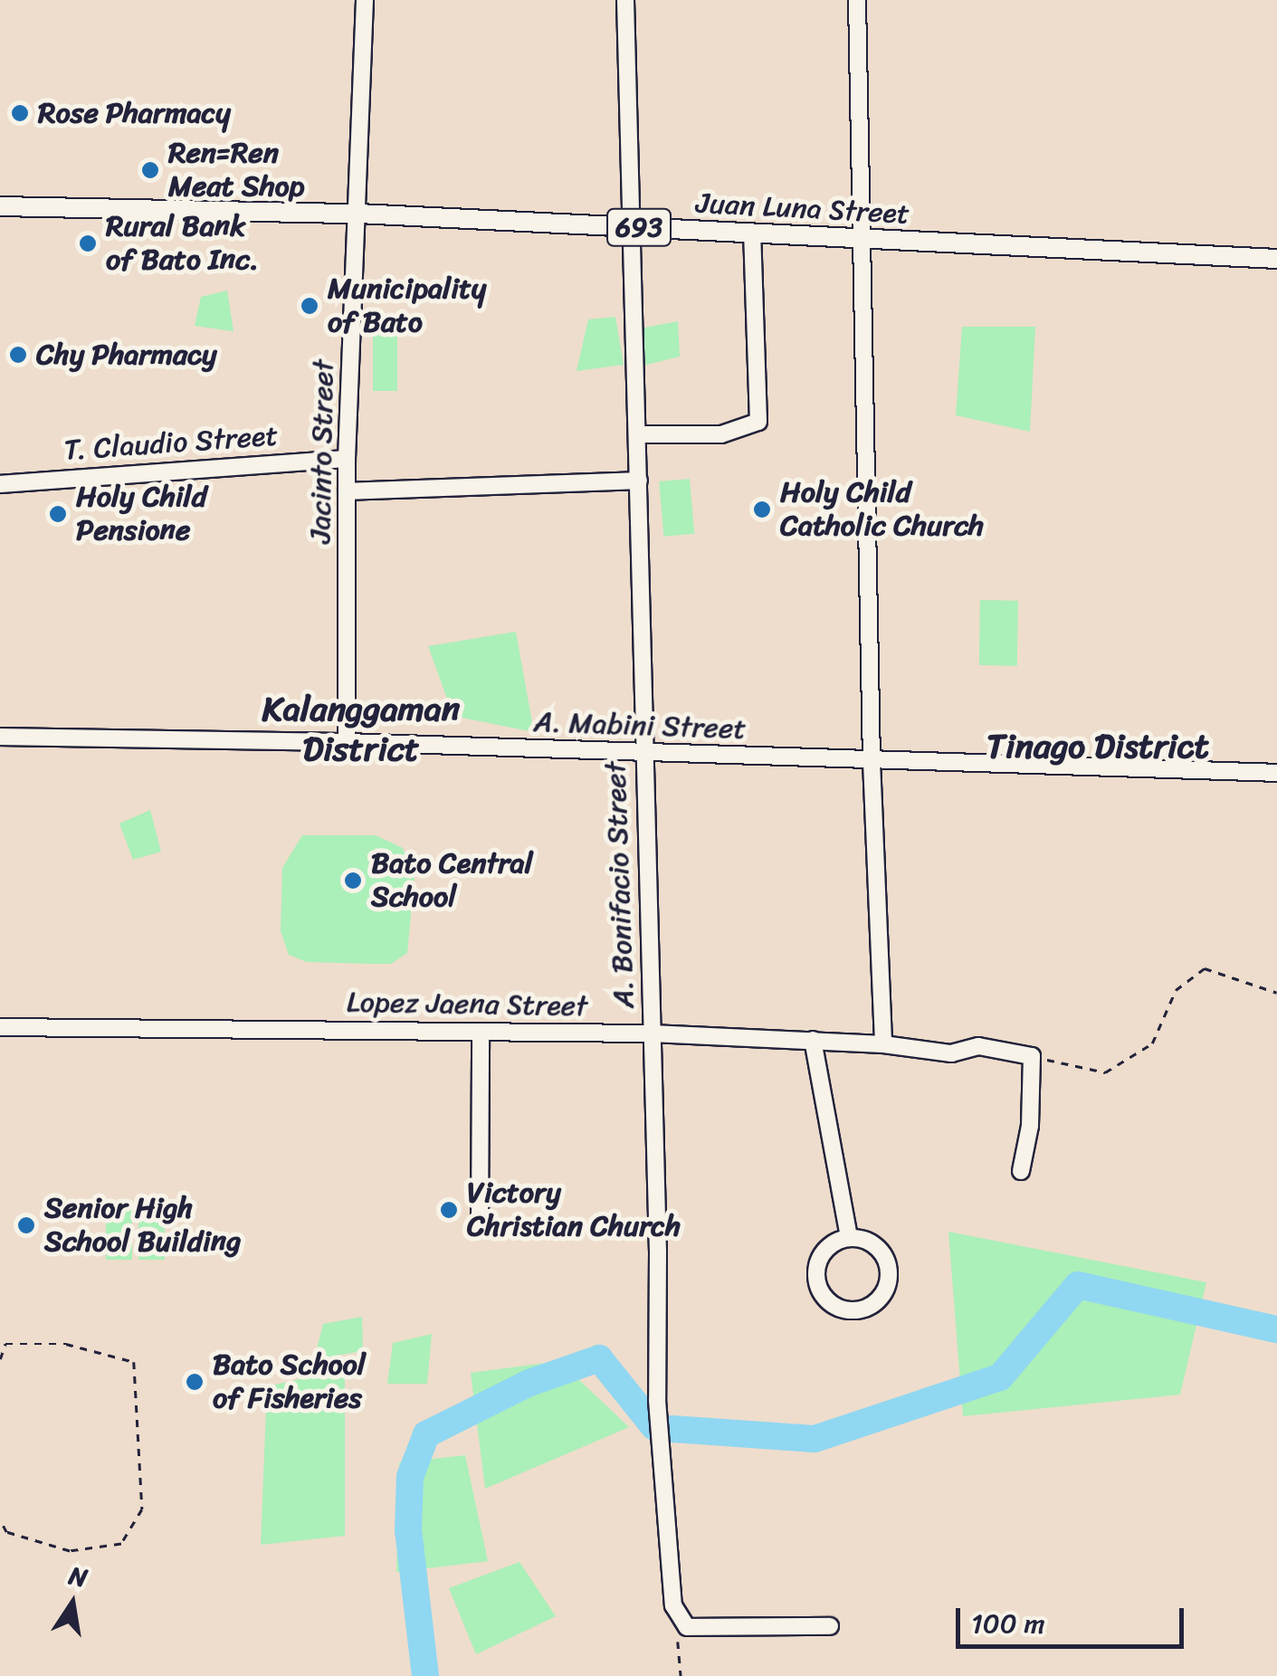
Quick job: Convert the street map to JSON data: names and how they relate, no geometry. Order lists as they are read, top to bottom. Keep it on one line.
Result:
{"streets":{"main road":["Juan Luna Street","693"],"street":["T. Claudio Street","Jacinto Street","A. Mabini Street","A. Bonifacio Street","Lopez Jaena Street"]},"crossings":[["Juan Luna Street","Jacinto Street"],["Juan Luna Street","A. Bonifacio Street"],["T. Claudio Street","Jacinto Street"],["Jacinto Street","A. Mabini Street"],["A. Mabini Street","A. Bonifacio Street"],["A. Bonifacio Street","Lopez Jaena Street"]],"districts":["Kalanggaman District","Tinago District"],"places":["Rose Pharmacy","Ren=Ren Meat Shop","Rural Bank of Bato Inc.","Municipality of Bato","Chy Pharmacy","Holy Child Catholic Church","Holy Child Pensione","Bato Central School","Victory Christian Church","Senior High School Building","Bato School of Fisheries"],"scale_bar":"100 m","north":"top"}
